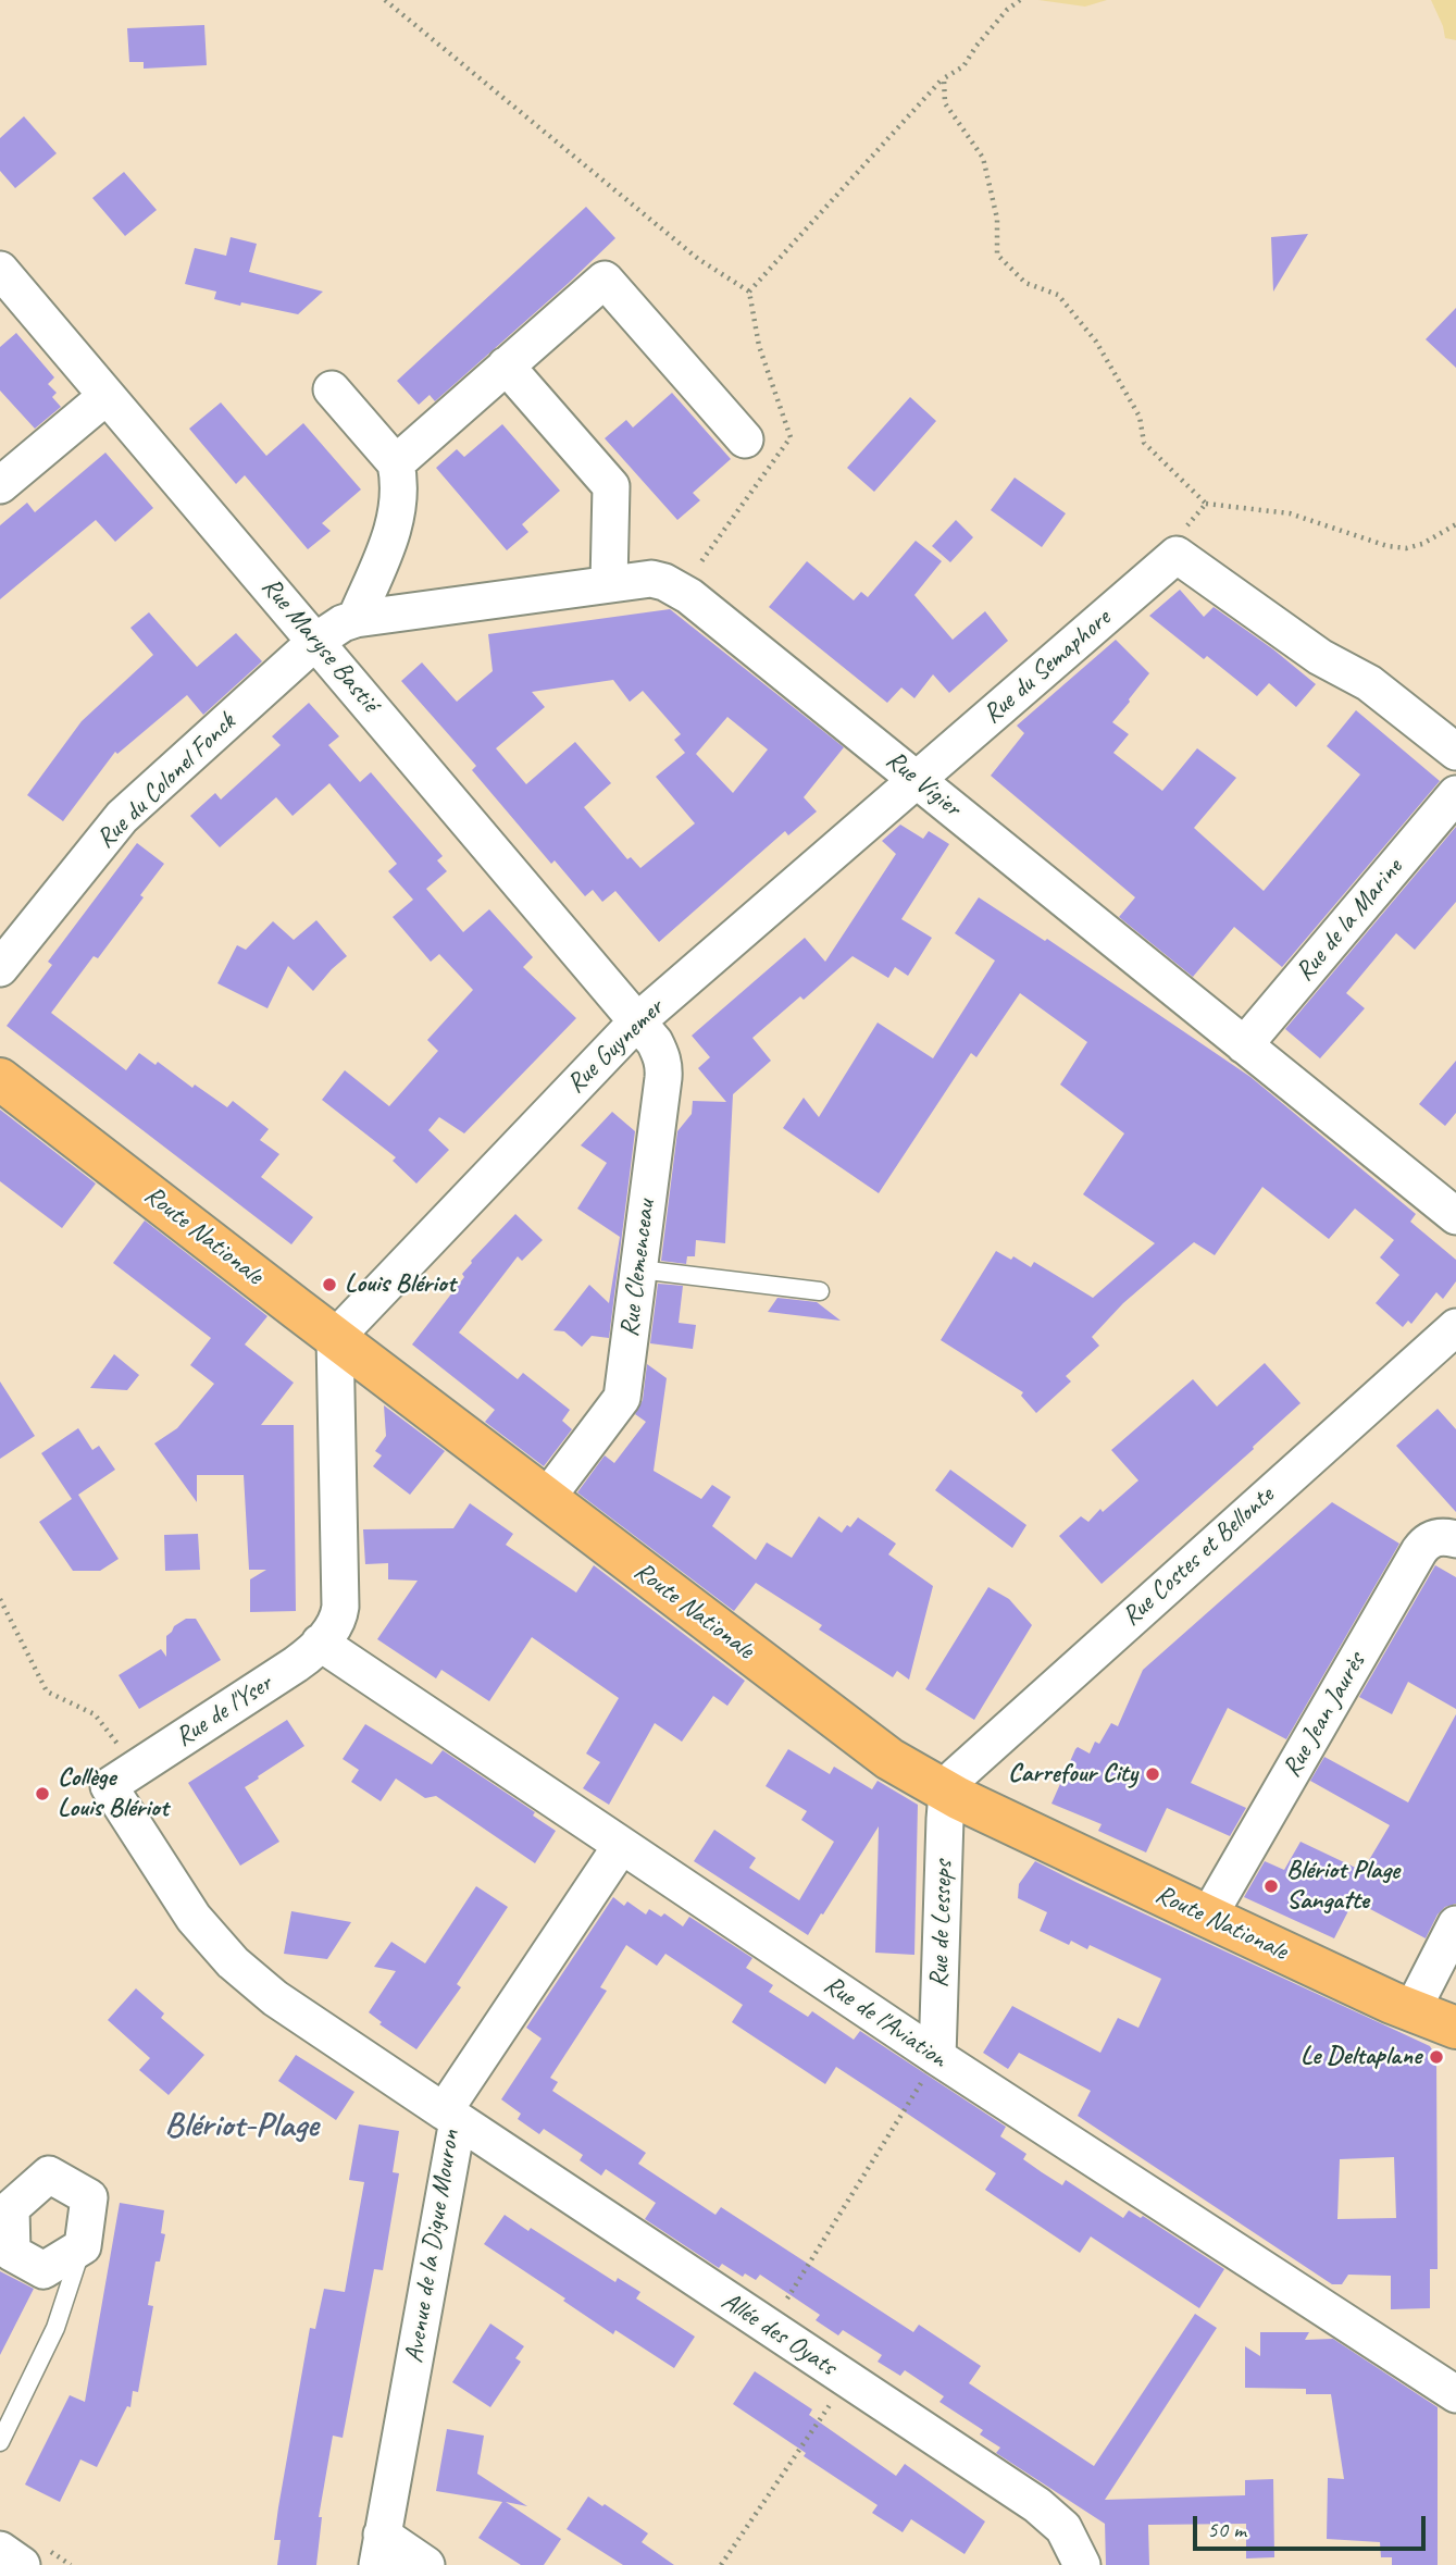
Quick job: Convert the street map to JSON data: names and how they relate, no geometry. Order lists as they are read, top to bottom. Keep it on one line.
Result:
{"streets":{"main road":["Route Nationale"],"street":["Rue Maryse Bastié","Rue du Semaphore","Rue du Colonel Fonck","Rue Vigier","Rue de la Marine","Rue Guynemer","Rue Clemenceau","Rue Costes et Bellonte","Rue de l'Yser","Rue Jean Jaurès","Rue de Lesseps","Rue de l'Aviation","Avenue de la Digue Mouron","Allée des Oyats"]},"crossings":[["Rue Maryse Bastié","Rue du Colonel Fonck"],["Rue Maryse Bastié","Rue Vigier"],["Rue Maryse Bastié","Rue Guynemer"],["Rue Maryse Bastié","Rue Clemenceau"],["Rue du Semaphore","Rue Vigier"],["Rue du Semaphore","Rue Guynemer"],["Rue du Colonel Fonck","Rue Vigier"],["Rue Vigier","Rue de la Marine"],["Rue Vigier","Rue Guynemer"],["Rue Guynemer","Route Nationale"],["Rue Guynemer","Rue Clemenceau"],["Rue Guynemer","Rue de l'Yser"],["Route Nationale","Rue Clemenceau"],["Route Nationale","Rue Costes et Bellonte"],["Route Nationale","Rue de l'Yser"],["Route Nationale","Rue Jean Jaurès"],["Route Nationale","Rue de Lesseps"],["Rue Costes et Bellonte","Rue de Lesseps"],["Rue de l'Yser","Rue de l'Aviation"],["Rue de l'Yser","Avenue de la Digue Mouron"],["Rue de l'Yser","Allée des Oyats"],["Rue de Lesseps","Rue de l'Aviation"],["Rue de l'Aviation","Avenue de la Digue Mouron"],["Avenue de la Digue Mouron","Allée des Oyats"]],"districts":["Blériot-Plage"],"places":["Louis Blériot","Carrefour City","Collège Louis Blériot","Blériot Plage Sangatte","Le Deltaplane"],"scale_bar":"50 m"}
